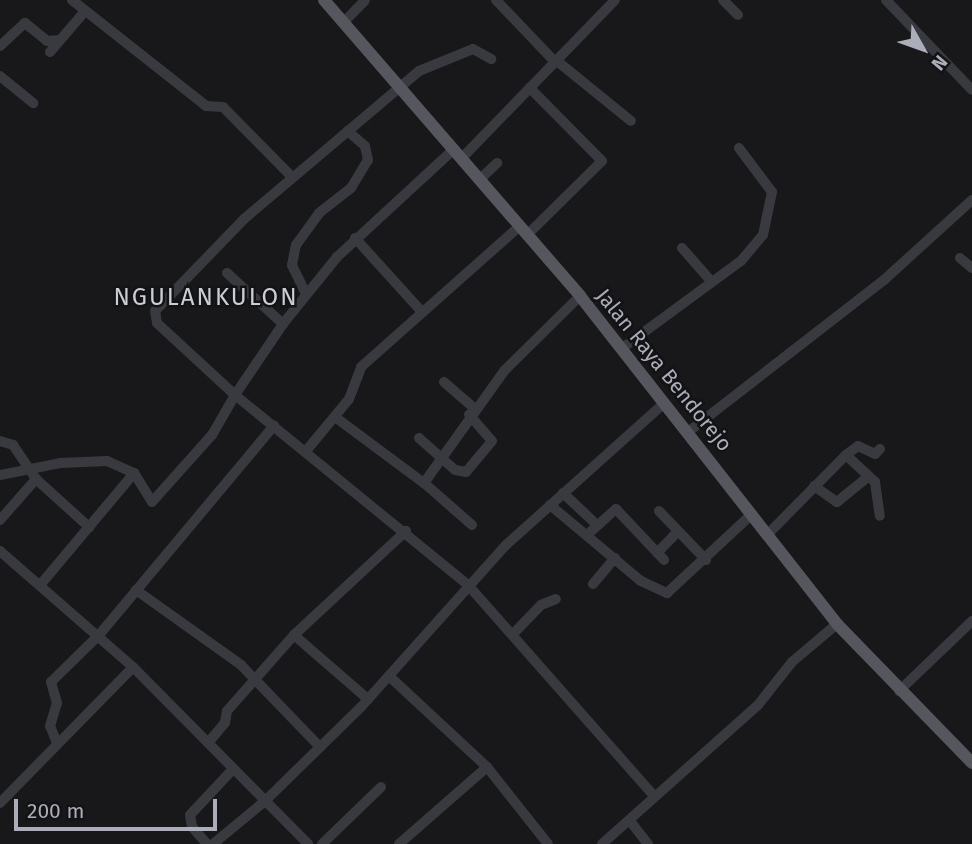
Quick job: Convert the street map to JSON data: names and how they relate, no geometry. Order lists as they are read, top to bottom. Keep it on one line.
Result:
{"streets":{"main road":["Jalan Raya Bendorejo"]},"districts":["NGULANKULON"],"scale_bar":"200 m","north":"bottom right"}
